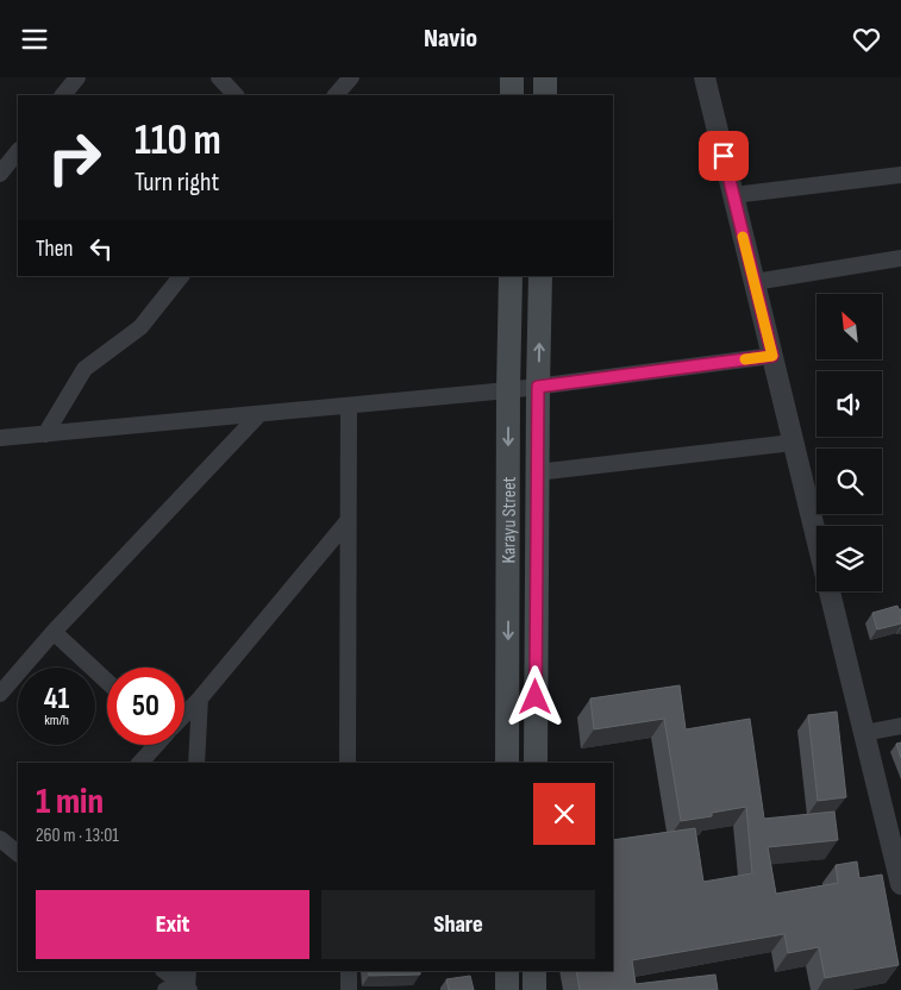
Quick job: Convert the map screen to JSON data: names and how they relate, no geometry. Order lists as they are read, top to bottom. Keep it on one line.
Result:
{"streets":{"main road":["Karayu Street"]},"north":"top left","page":{"header":"Navio","turn":["110 m","Turn right"],"then":"Then","speed":"41 km/h","limit":"50","heading":["1 min","260 m · 13:01"],"buttons":["Exit","Share"]}}
